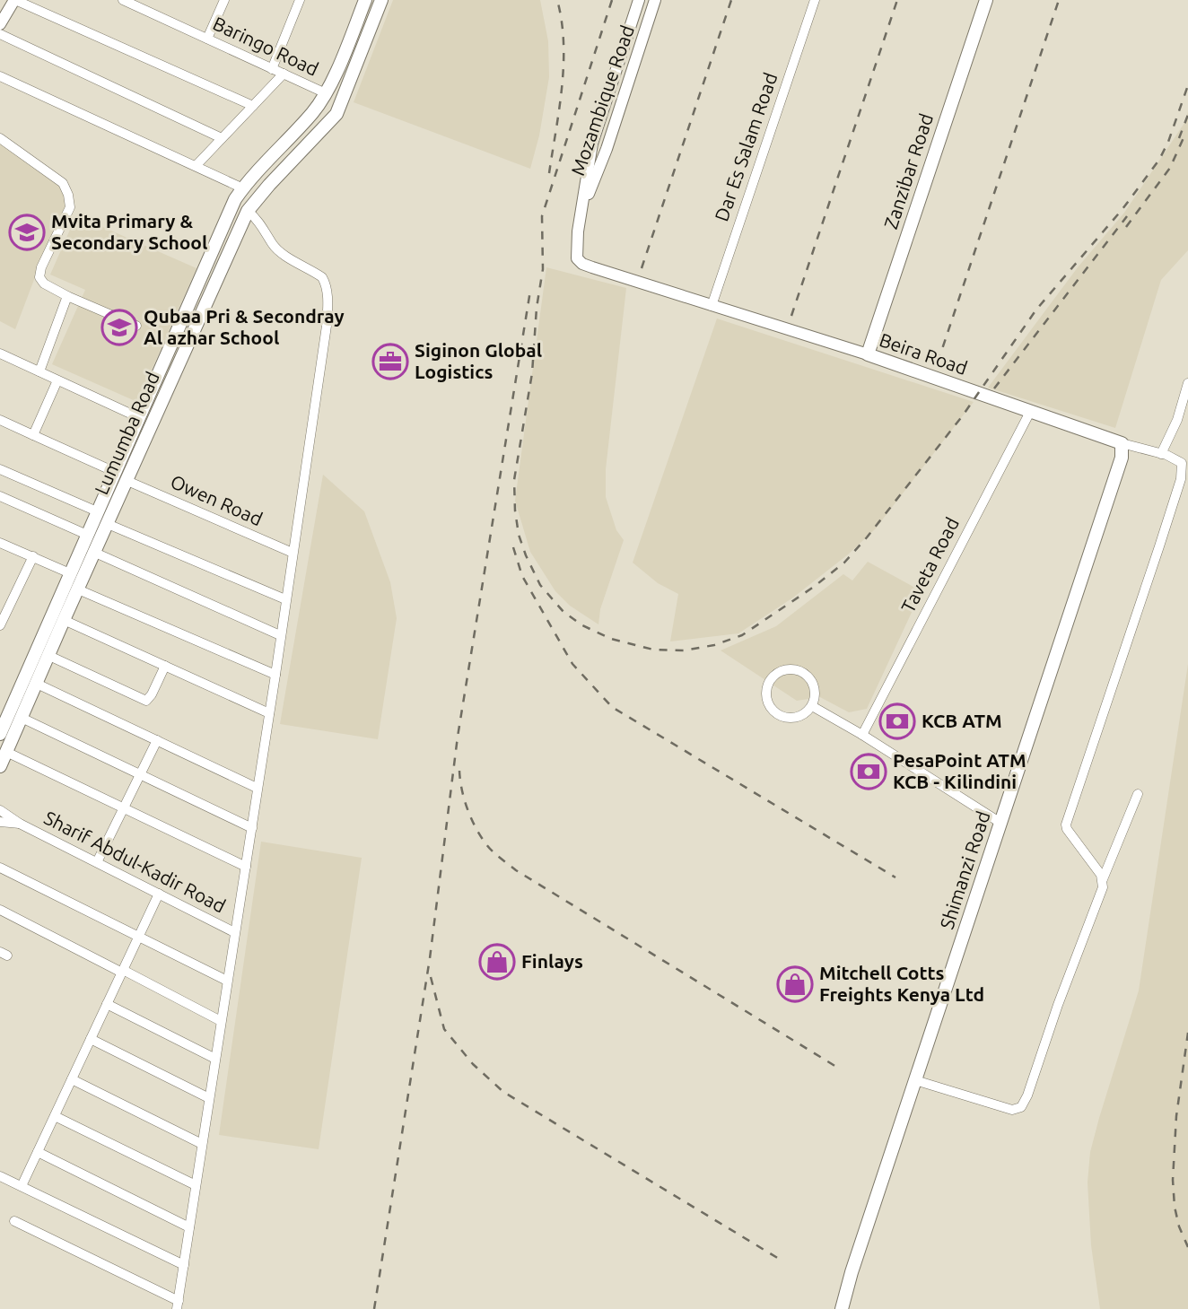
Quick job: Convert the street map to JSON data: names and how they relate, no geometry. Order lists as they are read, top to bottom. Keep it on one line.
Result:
{"streets":{"main road":["Zanzibar Road","Beira Road","Lumumba Road","Shimanzi Road"],"street":["Baringo Road","Mozambique Road","Dar Es Salam Road","Owen Road","Taveta Road","Sharif Abdul-Kadir Road"]},"crossings":[["Baringo Road","Lumumba Road"],["Mozambique Road","Dar Es Salam Road"],["Mozambique Road","Beira Road"],["Dar Es Salam Road","Beira Road"],["Zanzibar Road","Beira Road"],["Beira Road","Taveta Road"],["Beira Road","Shimanzi Road"],["Lumumba Road","Owen Road"]],"places":{"school or university":["Mvita Primary & Secondary School","Qubaa Pri & Secondray Al azhar School"],"office":["Siginon Global Logistics"],"bank":["KCB ATM","PesaPoint ATM KCB - Kilindini"],"shop":["Finlays","Mitchell Cotts Freights Kenya Ltd"]}}
